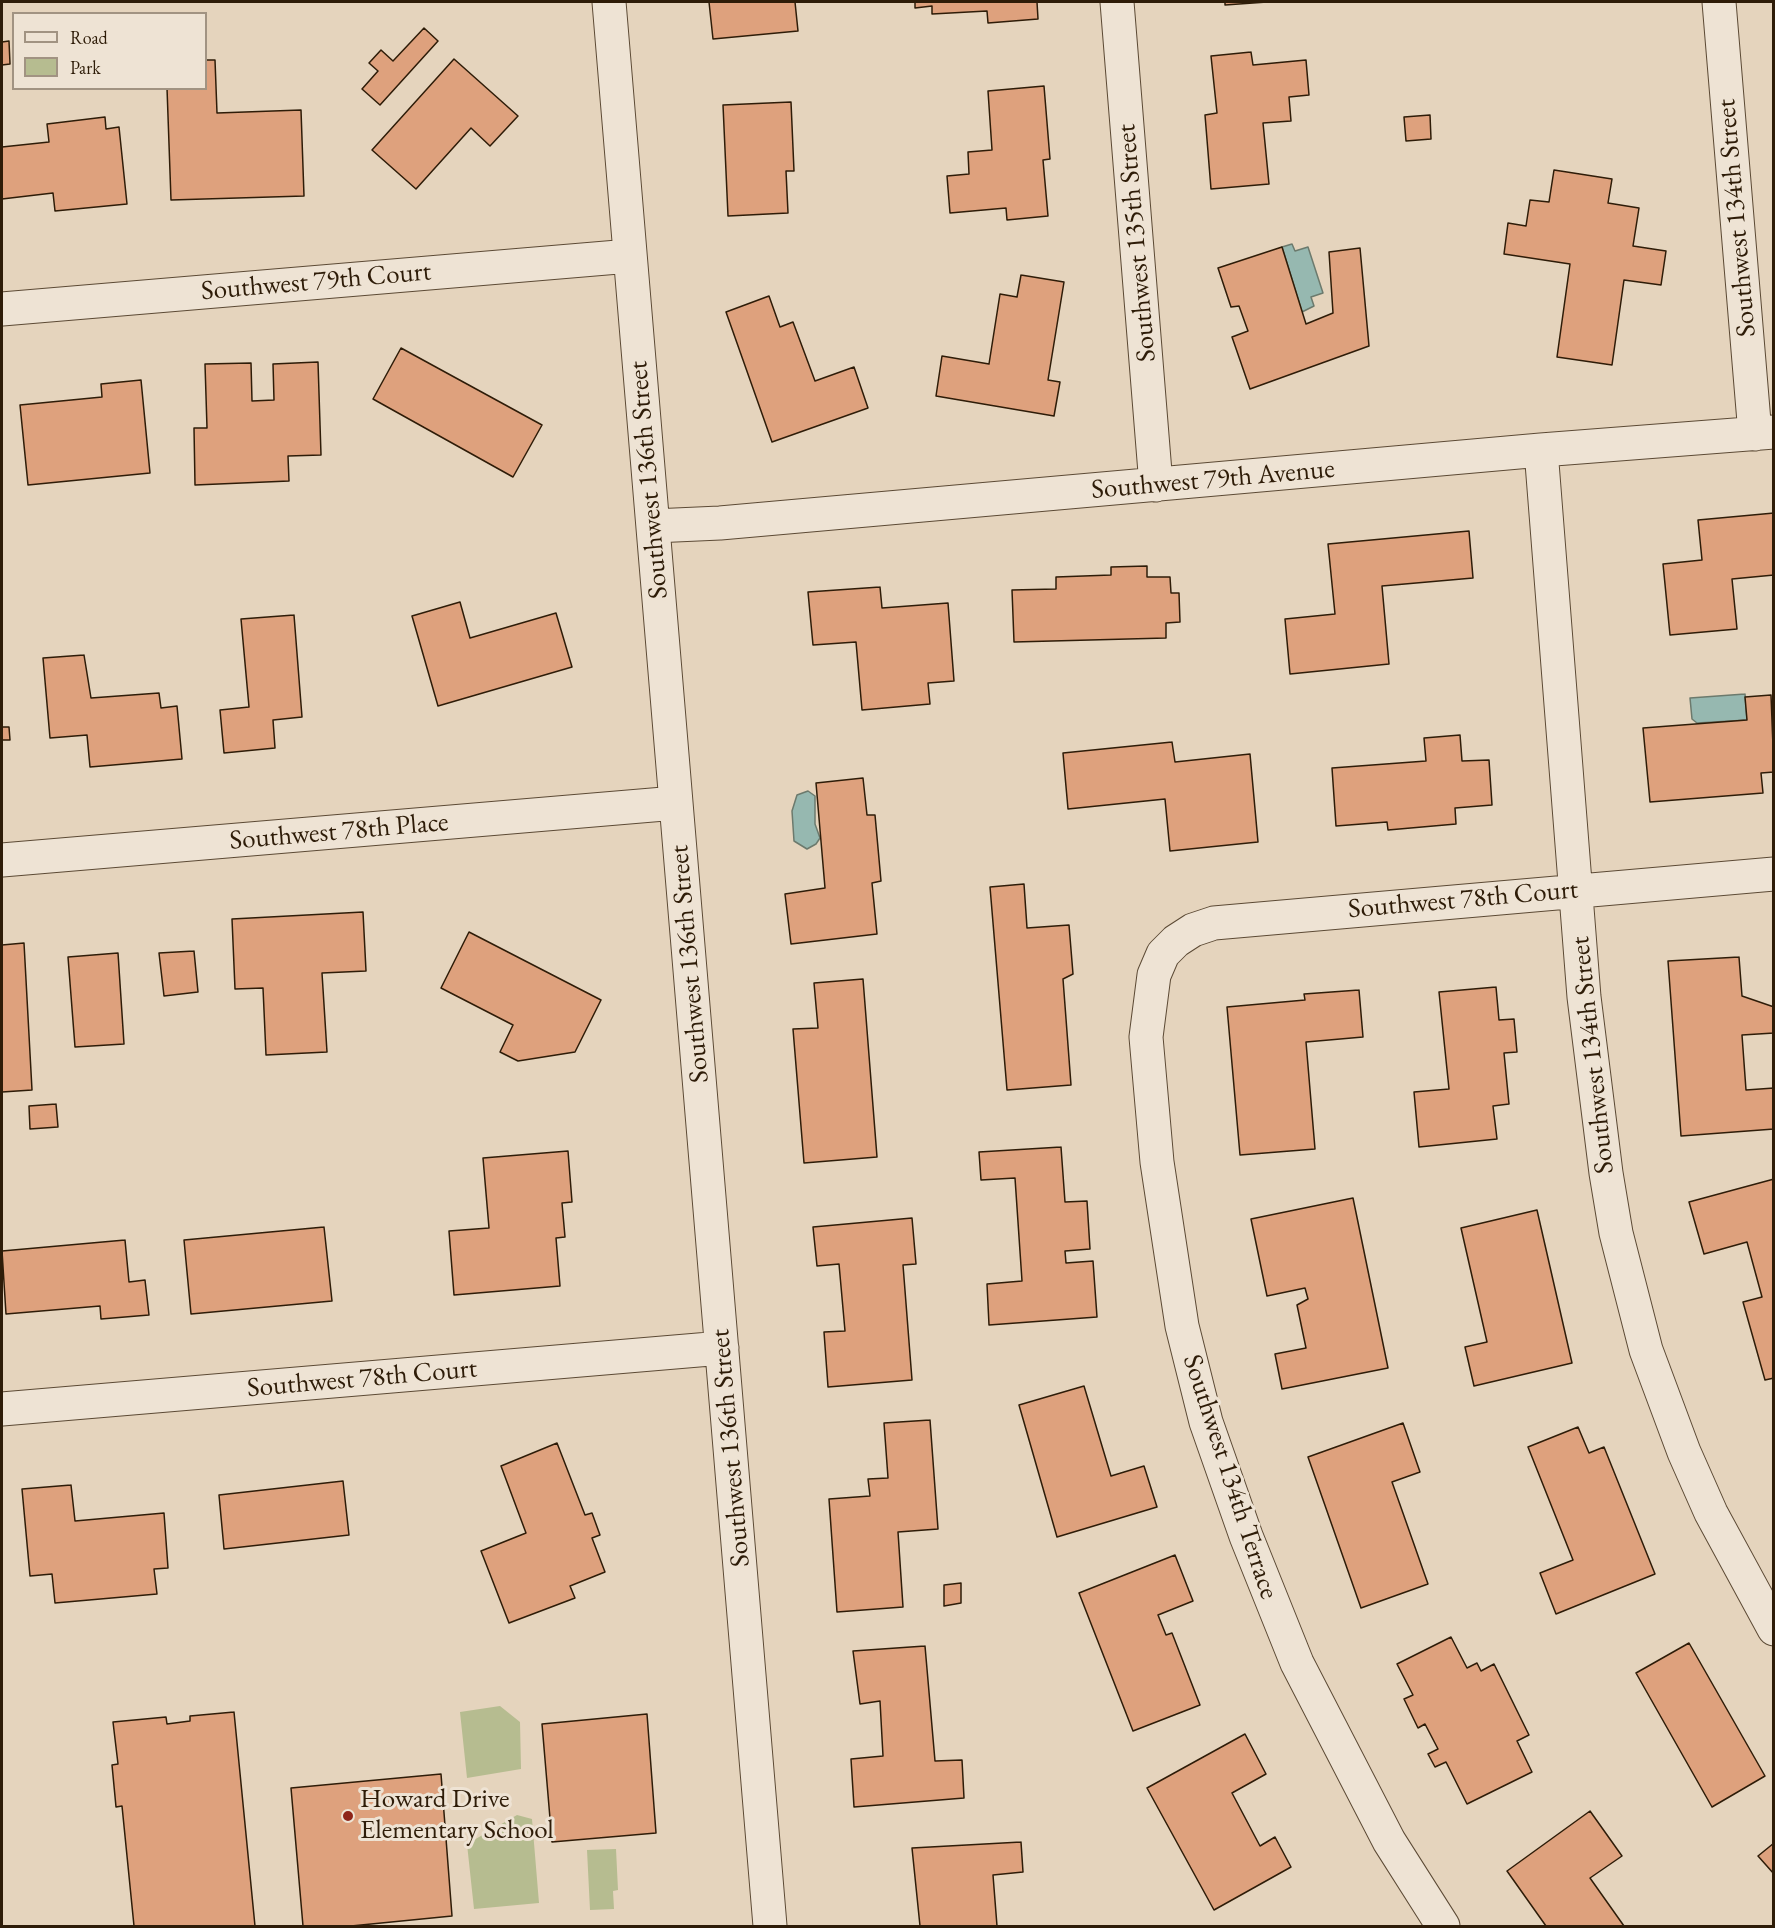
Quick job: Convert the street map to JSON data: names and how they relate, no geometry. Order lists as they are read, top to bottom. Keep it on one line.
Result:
{"streets":{"street":["Southwest 134th Street","Southwest 135th Street","Southwest 79th Court","Southwest 136th Street","Southwest 79th Avenue","Southwest 78th Place","Southwest 78th Court","Southwest 134th Terrace"]},"crossings":[["Southwest 134th Street","Southwest 79th Avenue"],["Southwest 134th Street","Southwest 78th Court"],["Southwest 135th Street","Southwest 79th Avenue"],["Southwest 79th Court","Southwest 136th Street"],["Southwest 136th Street","Southwest 79th Avenue"],["Southwest 136th Street","Southwest 78th Place"],["Southwest 136th Street","Southwest 78th Court"],["Southwest 78th Court","Southwest 134th Terrace"]],"places":["Howard Drive Elementary School"],"legend":["Road","Park"]}
